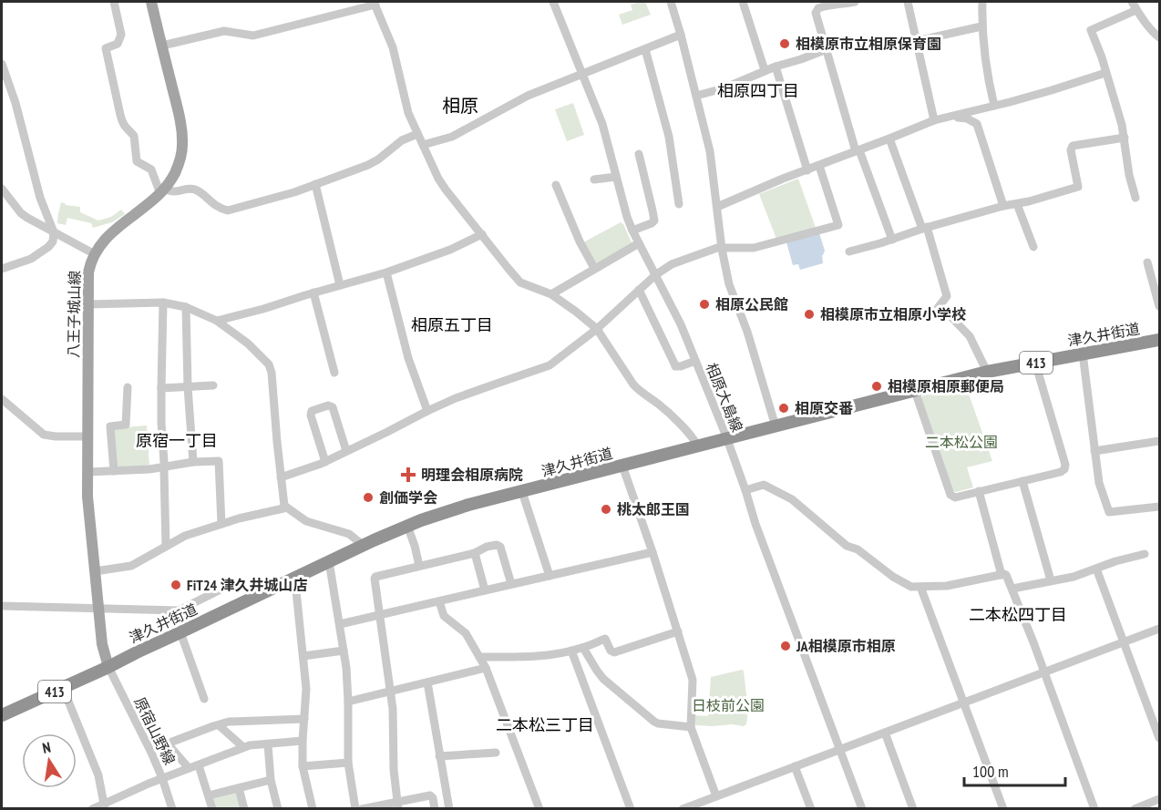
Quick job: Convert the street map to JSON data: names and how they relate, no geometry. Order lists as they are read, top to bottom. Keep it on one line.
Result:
{"streets":{"highway":["津久井街道","413"],"main road":["八王子城山線"],"street":["相原大島線","原宿山野線"]},"crossings":[["八王子城山線","津久井街道"],["八王子城山線","原宿山野線"],["津久井街道","相原大島線"],["津久井街道","原宿山野線"]],"districts":["相原四丁目","相原","相原五丁目","原宿一丁目","二本松四丁目","二本松三丁目"],"parks":["二本松公園","日枝前公園"],"places":{"other":["相模原市立相原保育園","相原公民館","相模原市立相原小学校","相模原相原郵便局","相原交番","創価学会","桃太郎王国","FiT24 津久井城山店","JA相模原市相原"],"health":["明理会相原病院"]},"scale_bar":"100 m","north":"top"}
